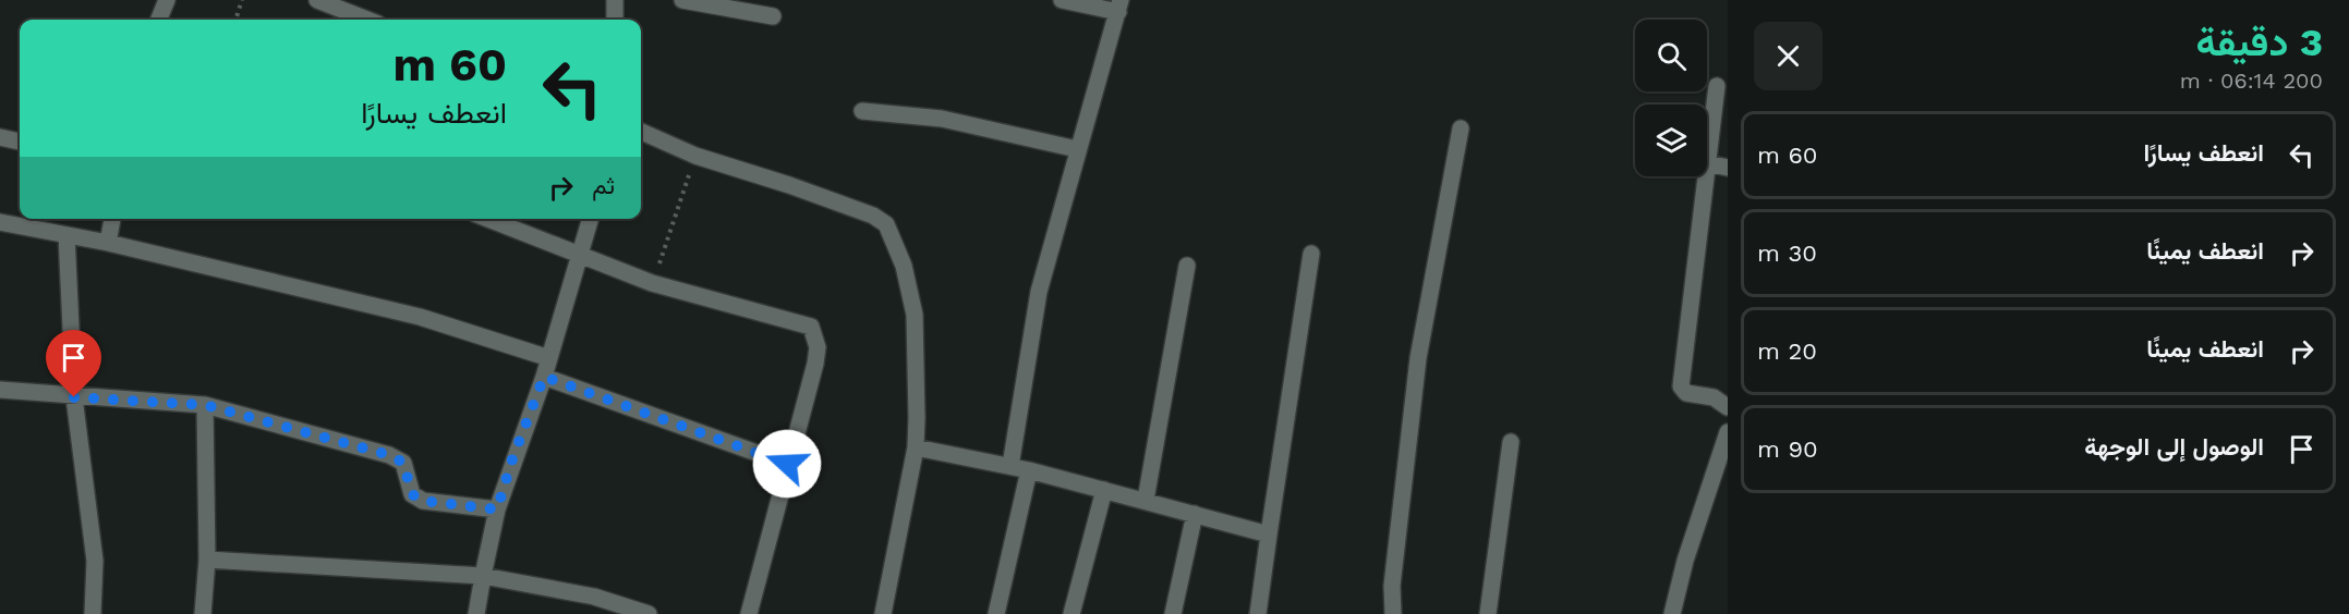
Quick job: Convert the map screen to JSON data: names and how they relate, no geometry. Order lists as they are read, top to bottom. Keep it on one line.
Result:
{"page":{"heading":["3 دقيقة","200 m · 06:14"],"turn":["60 m","انعطف يسارًا"],"list":[{"name":"انعطف يسارًا","value":"60 m"},{"name":"انعطف يمينًا","value":"30 m"},{"name":"انعطف يمينًا","value":"20 m"},{"name":"الوصول إلى الوجهة","value":"90 m"}],"then":"ثم"}}
